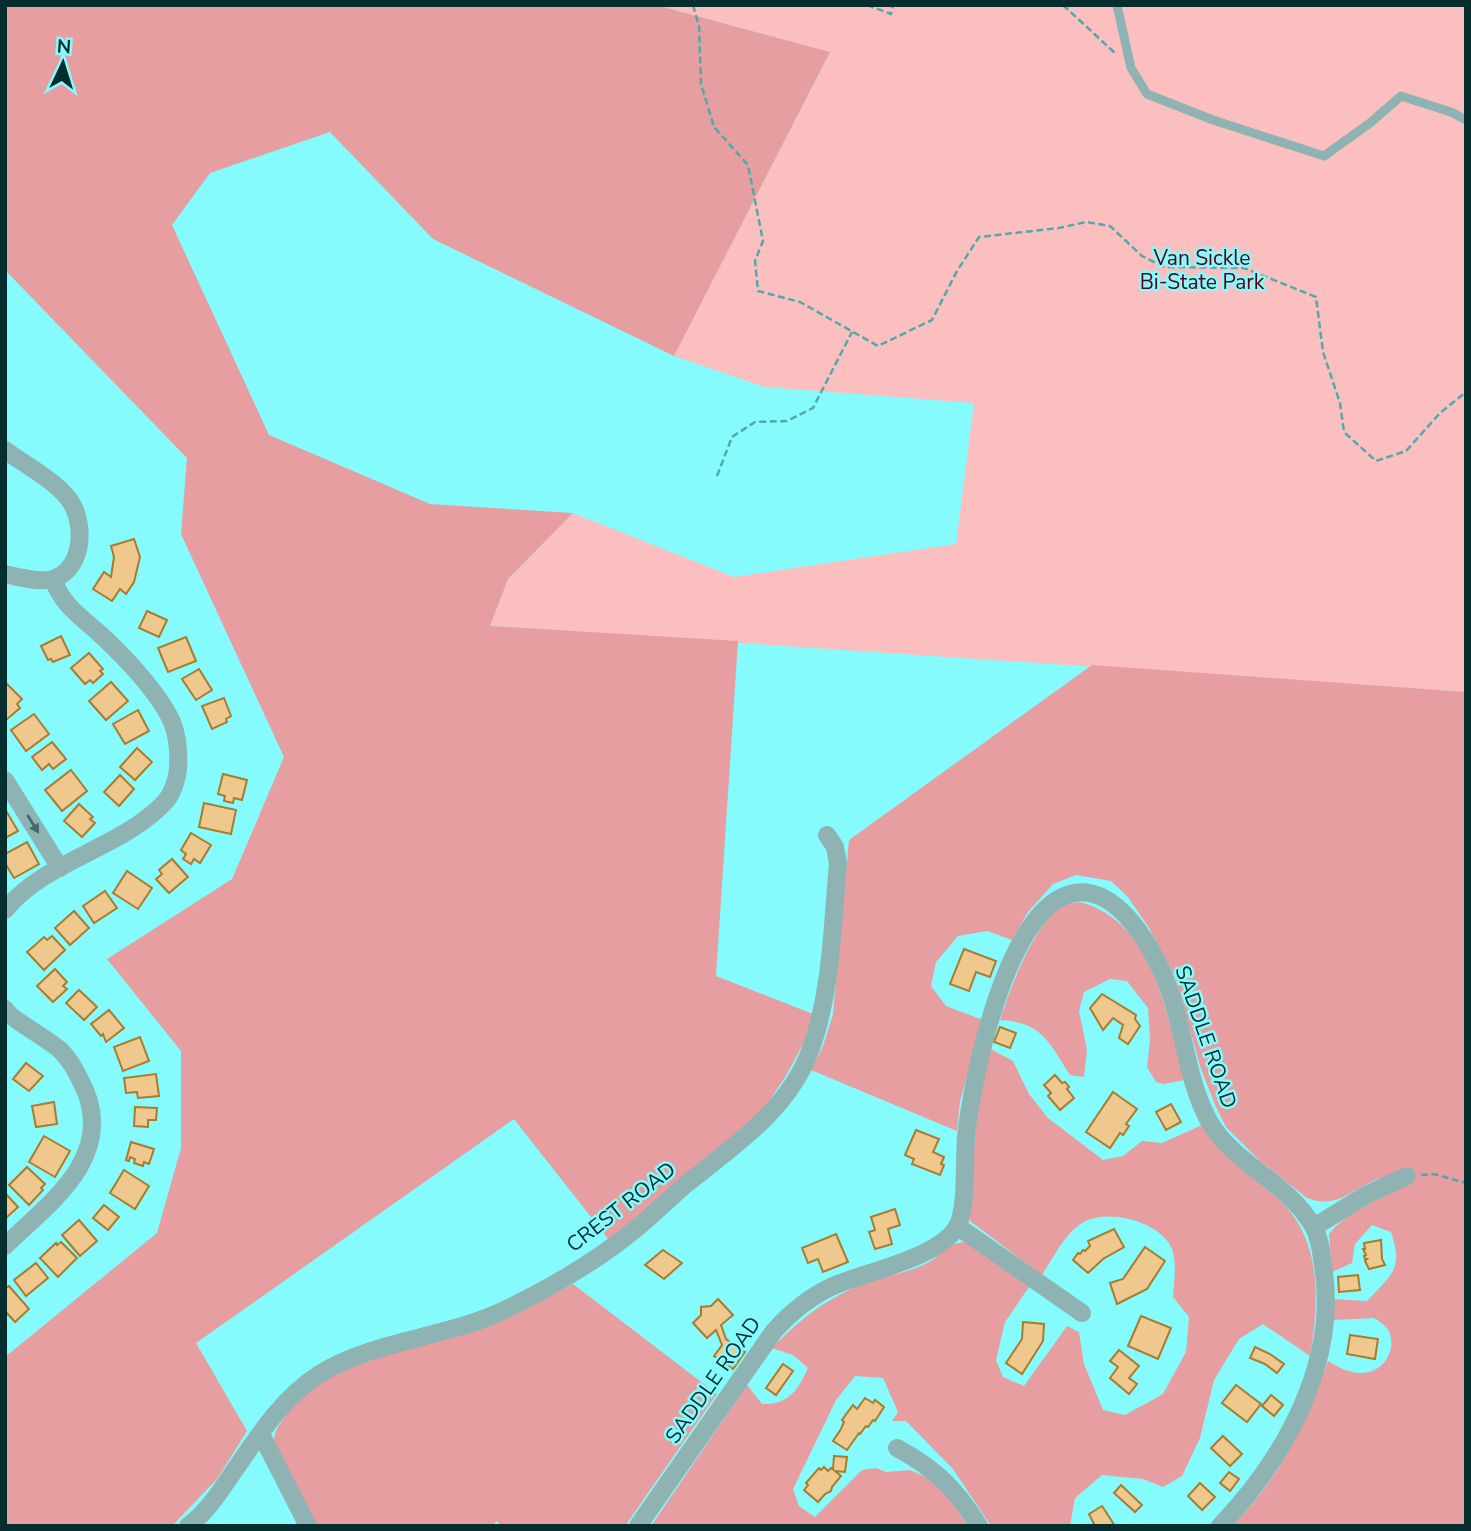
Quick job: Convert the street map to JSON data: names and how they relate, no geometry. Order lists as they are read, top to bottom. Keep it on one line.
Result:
{"streets":{"street":["SADDLE ROAD","CREST ROAD"]},"parks":["Van Sickle Bi-State Park"],"north":"top"}
